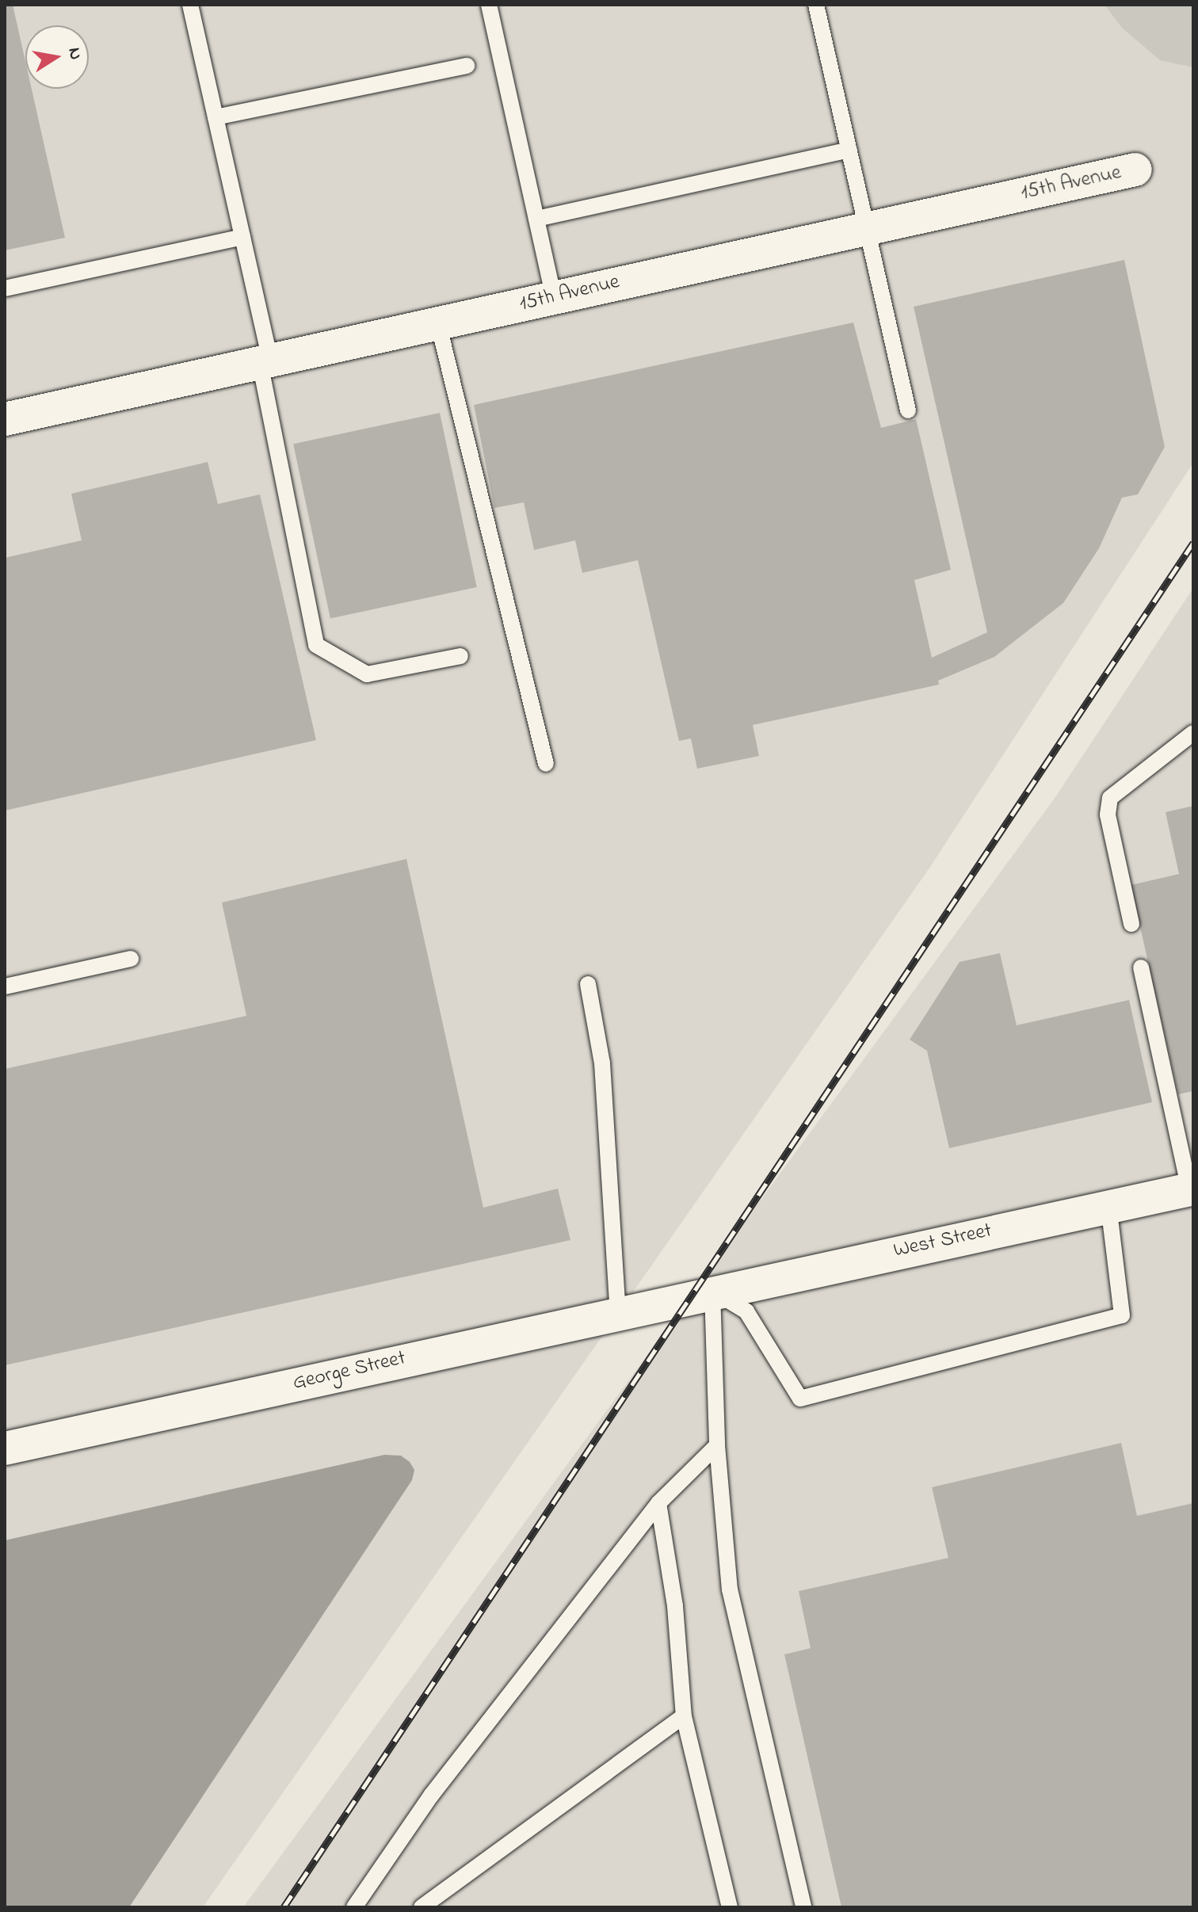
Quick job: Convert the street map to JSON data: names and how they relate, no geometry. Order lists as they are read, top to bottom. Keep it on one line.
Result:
{"streets":{"street":["15th Avenue","West Street","George Street"]},"crossings":[["West Street","George Street"]],"north":"right"}
